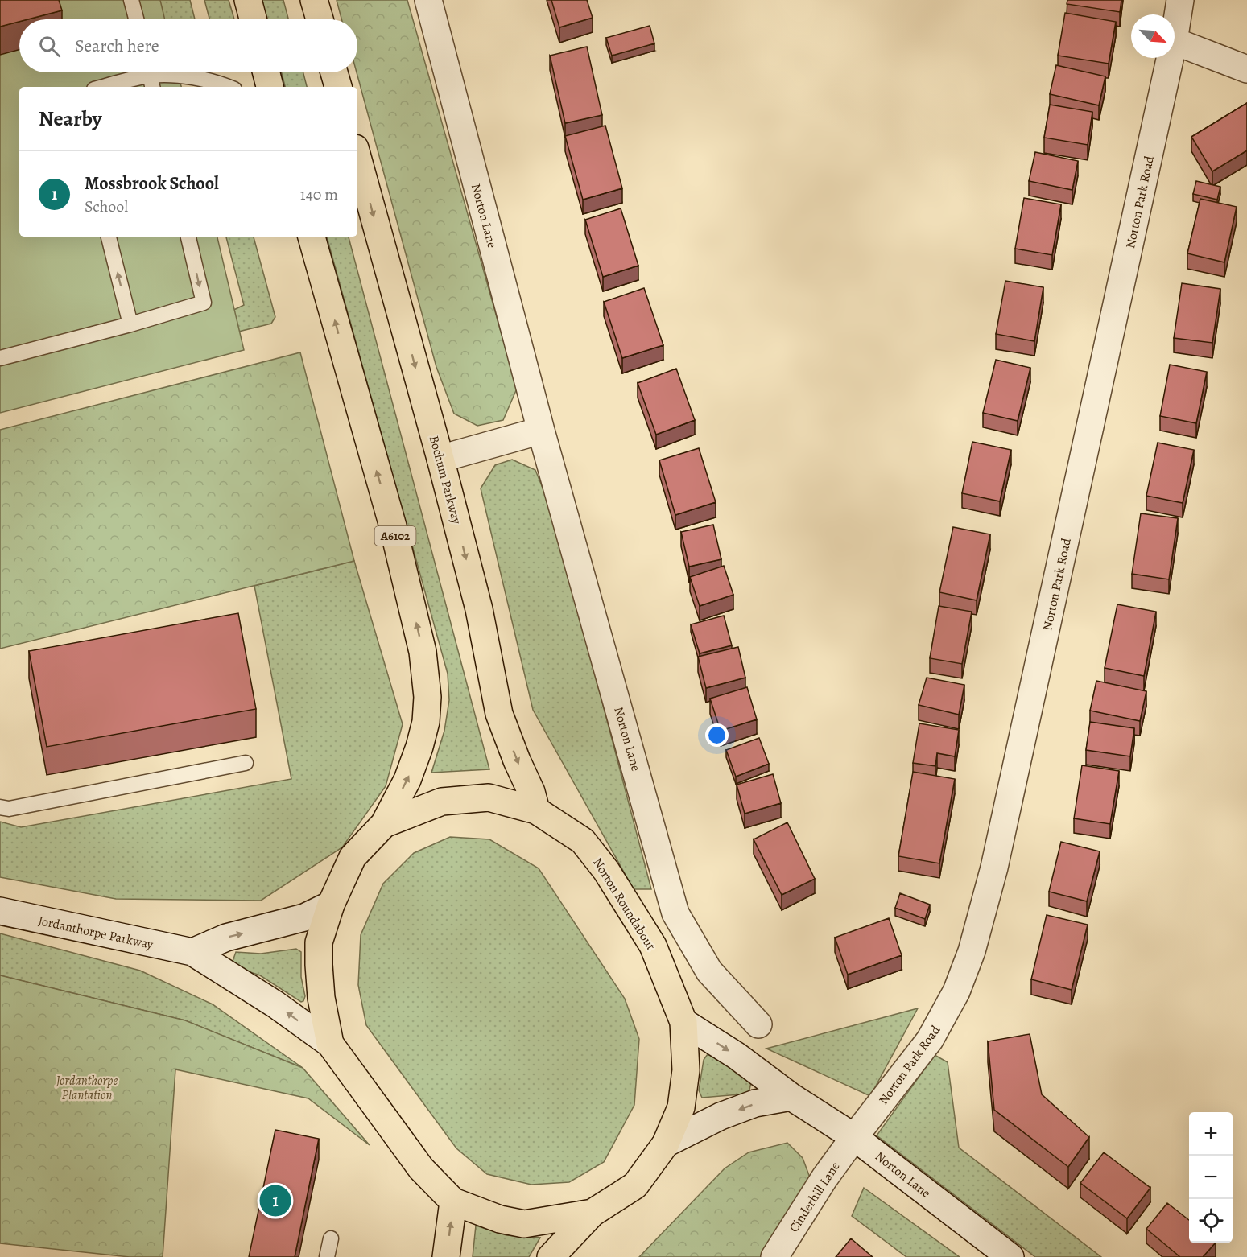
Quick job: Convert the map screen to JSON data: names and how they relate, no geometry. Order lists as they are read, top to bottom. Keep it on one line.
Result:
{"streets":{"highway":["Bochum Parkway","A6102","Norton Roundabout"],"street":["Norton Park Road","Norton Lane","Jordanthorpe Parkway","Cinderhill Lane"]},"crossings":[["Norton Park Road","Norton Lane"],["Norton Park Road","Cinderhill Lane"],["Norton Lane","Norton Roundabout"],["Norton Lane","Cinderhill Lane"],["Bochum Parkway","Norton Roundabout"],["A6102","Norton Roundabout"],["Norton Roundabout","Jordanthorpe Parkway"]],"one_way":["Jordanthorpe Parkway"],"parks":["Jordanthorpe Plantation"],"north":"bottom right","page":{"search":"Search here","heading":"Nearby","list":[{"mark":"1","name":"Mossbrook School","note":"School","value":"140 m"}],"map_buttons":["+","−"],"pins":"1"}}
